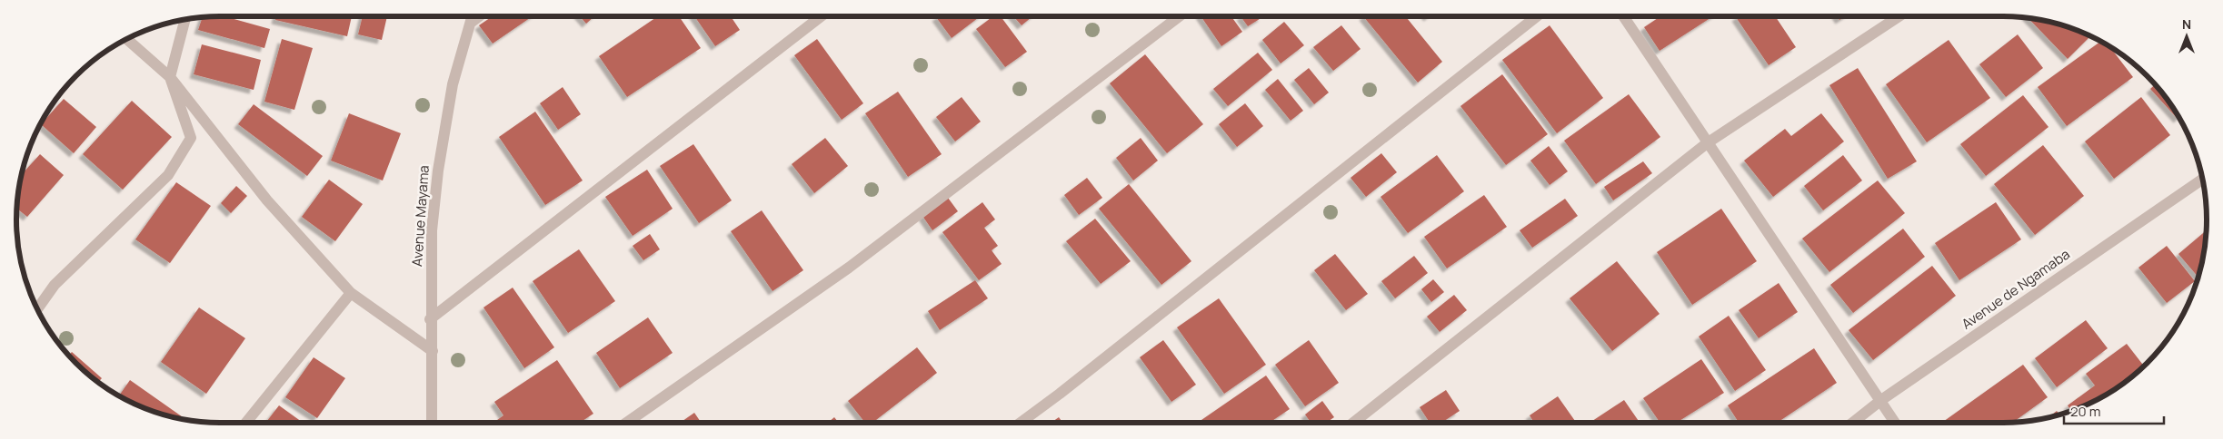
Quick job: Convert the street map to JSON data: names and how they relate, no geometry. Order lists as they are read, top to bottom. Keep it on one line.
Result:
{"streets":{"street":["Avenue Mayama","Avenue de Ngamaba"]},"scale_bar":"20 m","north":"top"}
